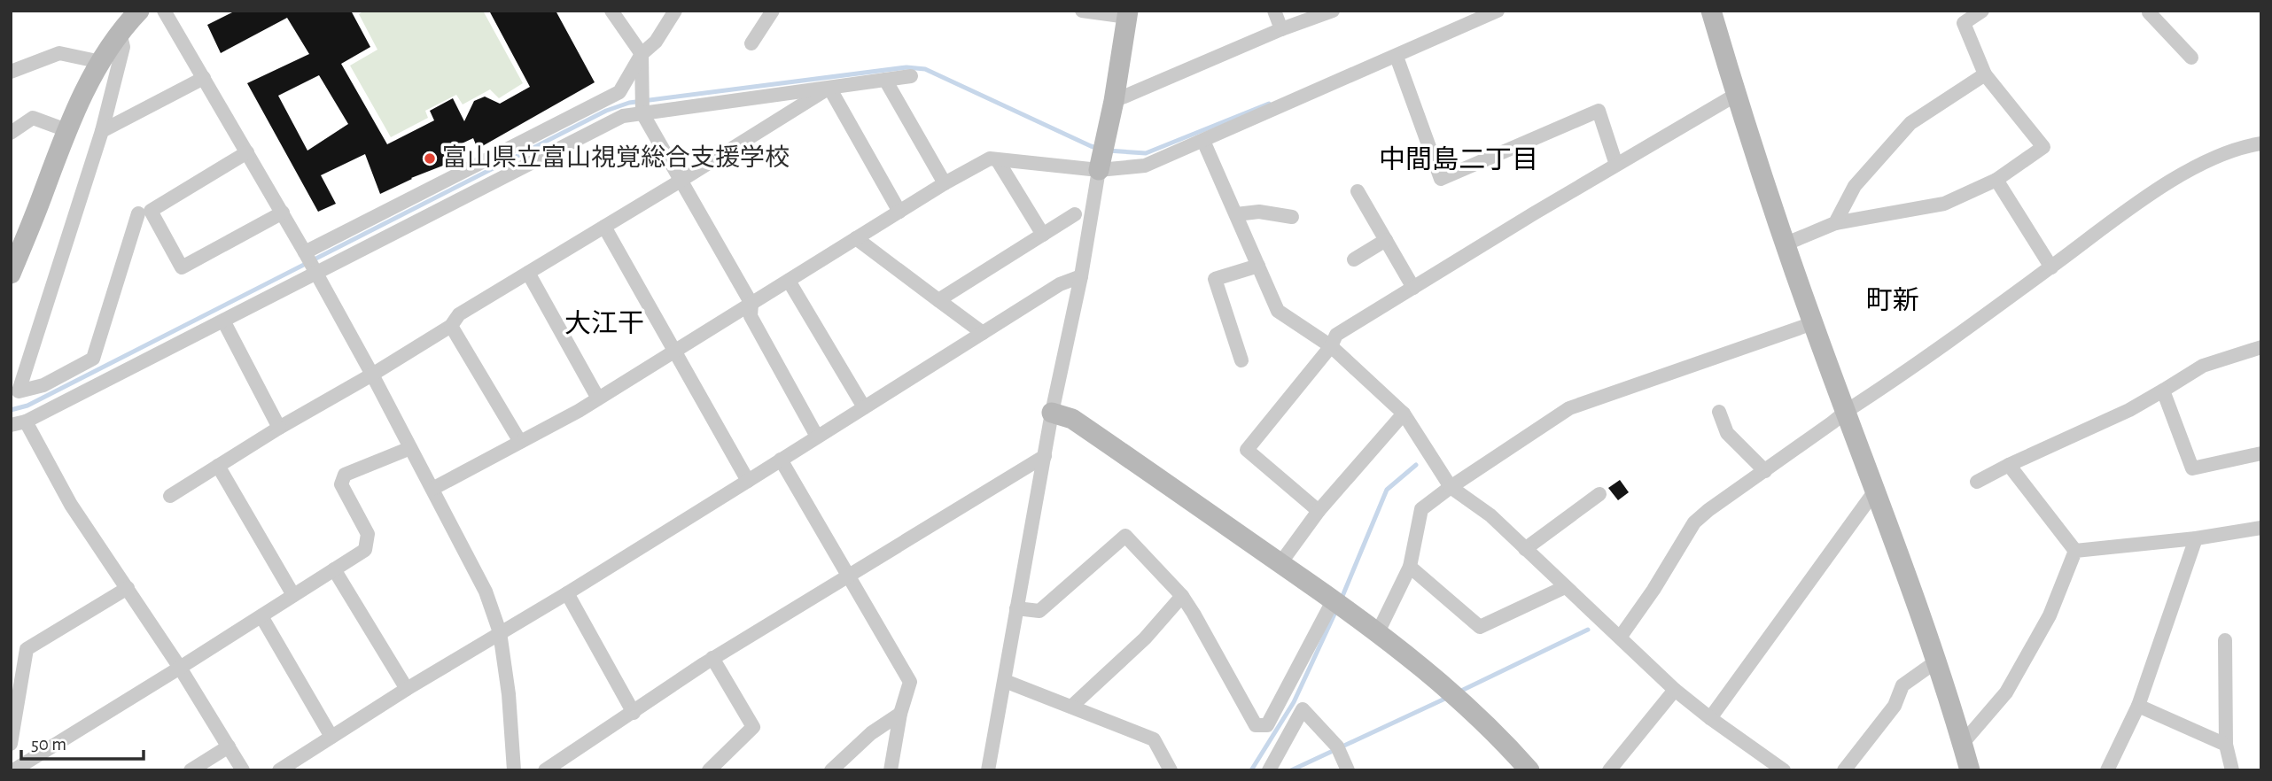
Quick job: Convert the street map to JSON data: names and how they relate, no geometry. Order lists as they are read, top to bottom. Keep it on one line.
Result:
{"districts":["中間島二丁目","町新","大江干"],"places":["富山県立富山視覚総合支援学校"],"scale_bar":"50 m"}
